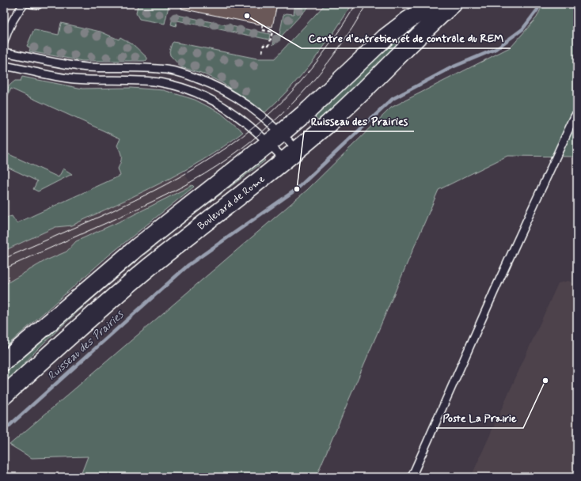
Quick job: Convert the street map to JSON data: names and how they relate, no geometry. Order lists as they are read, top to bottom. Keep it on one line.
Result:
{"streets":{"main road":["Boulevard de Rome"]},"water":["Ruisseau des Prairies"],"places":["Centre d'entretien et de contrôle du REM","Ruisseau des Prairies","Poste La Prairie"]}
